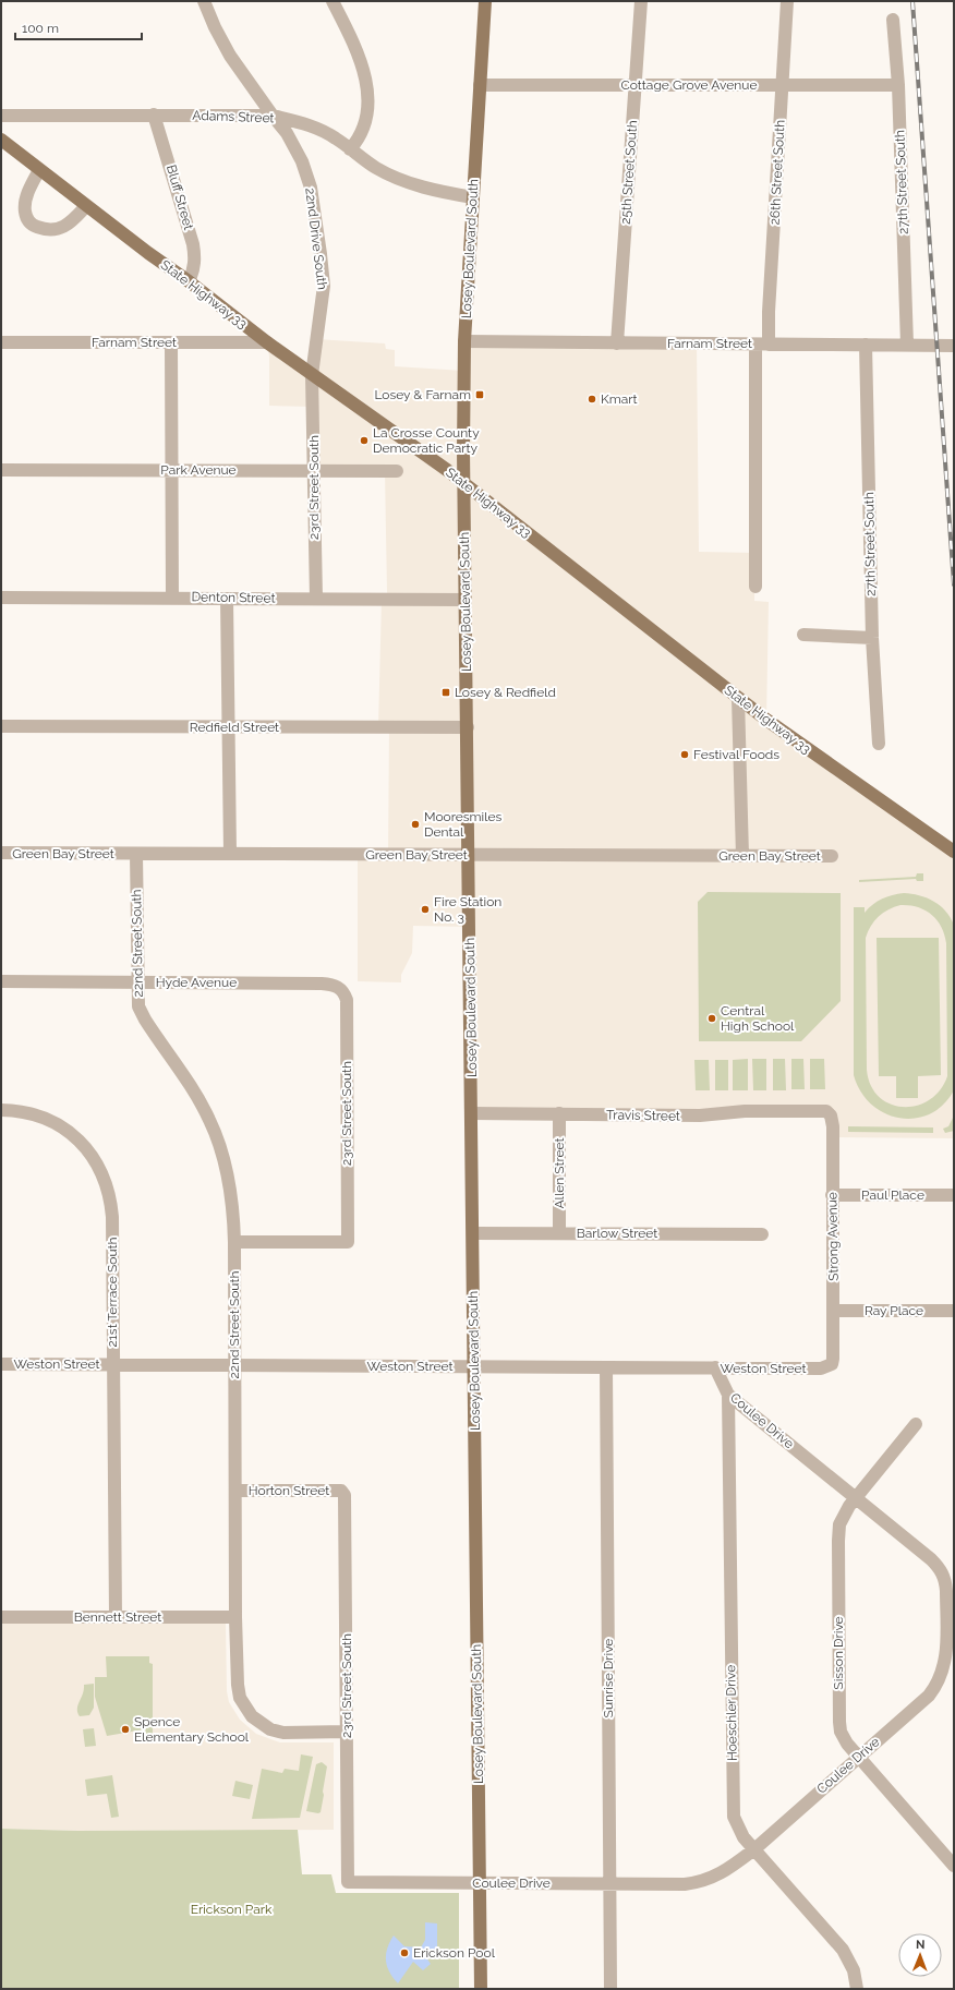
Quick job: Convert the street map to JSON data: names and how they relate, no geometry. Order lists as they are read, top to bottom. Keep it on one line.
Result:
{"streets":{"main road":["Losey Boulevard South","State Highway 33"],"street":["Cottage Grove Avenue","Adams Street","25th Street South","26th Street South","27th Street South","Bluff Street","22nd Drive South","Farnam Street","Park Avenue","23rd Street South","Denton Street","Redfield Street","Green Bay Street","22nd Street South","Hyde Avenue","Travis Street","Allen Street","Paul Place","Barlow Street","Strong Avenue","21st Terrace South","Ray Place","Weston Street","Coulee Drive","Horton Street","Bennett Street","Sisson Drive","Sunrise Drive","Hoeschler Drive"]},"crossings":[["Cottage Grove Avenue","25th Street South"],["Cottage Grove Avenue","26th Street South"],["Cottage Grove Avenue","27th Street South"],["Cottage Grove Avenue","Losey Boulevard South"],["Adams Street","Bluff Street"],["Adams Street","22nd Drive South"],["Adams Street","Losey Boulevard South"],["25th Street South","Farnam Street"],["26th Street South","Farnam Street"],["27th Street South","Farnam Street"],["Bluff Street","State Highway 33"],["22nd Drive South","State Highway 33"],["22nd Drive South","23rd Street South"],["Losey Boulevard South","State Highway 33"],["Losey Boulevard South","Farnam Street"],["Losey Boulevard South","Denton Street"],["Losey Boulevard South","Redfield Street"],["Losey Boulevard South","Green Bay Street"],["Losey Boulevard South","Travis Street"],["Losey Boulevard South","Barlow Street"],["Losey Boulevard South","Weston Street"],["Losey Boulevard South","Coulee Drive"],["State Highway 33","Farnam Street"],["State Highway 33","23rd Street South"],["Park Avenue","23rd Street South"],["23rd Street South","Denton Street"],["23rd Street South","22nd Street South"],["23rd Street South","Hyde Avenue"],["23rd Street South","Coulee Drive"],["23rd Street South","Horton Street"],["Green Bay Street","22nd Street South"],["22nd Street South","Hyde Avenue"],["22nd Street South","Weston Street"],["22nd Street South","Horton Street"],["22nd Street South","Bennett Street"],["Travis Street","Allen Street"],["Travis Street","Strong Avenue"],["Allen Street","Barlow Street"],["Paul Place","Strong Avenue"],["Strong Avenue","Ray Place"],["Strong Avenue","Weston Street"],["21st Terrace South","Weston Street"],["21st Terrace South","Bennett Street"],["Weston Street","Coulee Drive"],["Weston Street","Sunrise Drive"],["Coulee Drive","Sisson Drive"],["Coulee Drive","Sunrise Drive"],["Coulee Drive","Hoeschler Drive"]],"parks":["Erickson Park"],"places":{"transit":["Losey & Farnam","Losey & Redfield"],"other":["Kmart","La Crosse County Democratic Party","Festival Foods","Mooresmiles Dental","Fire Station No. 3","Central High School","Spence Elementary School","Erickson Pool"]},"scale_bar":"100 m","north":"top"}
